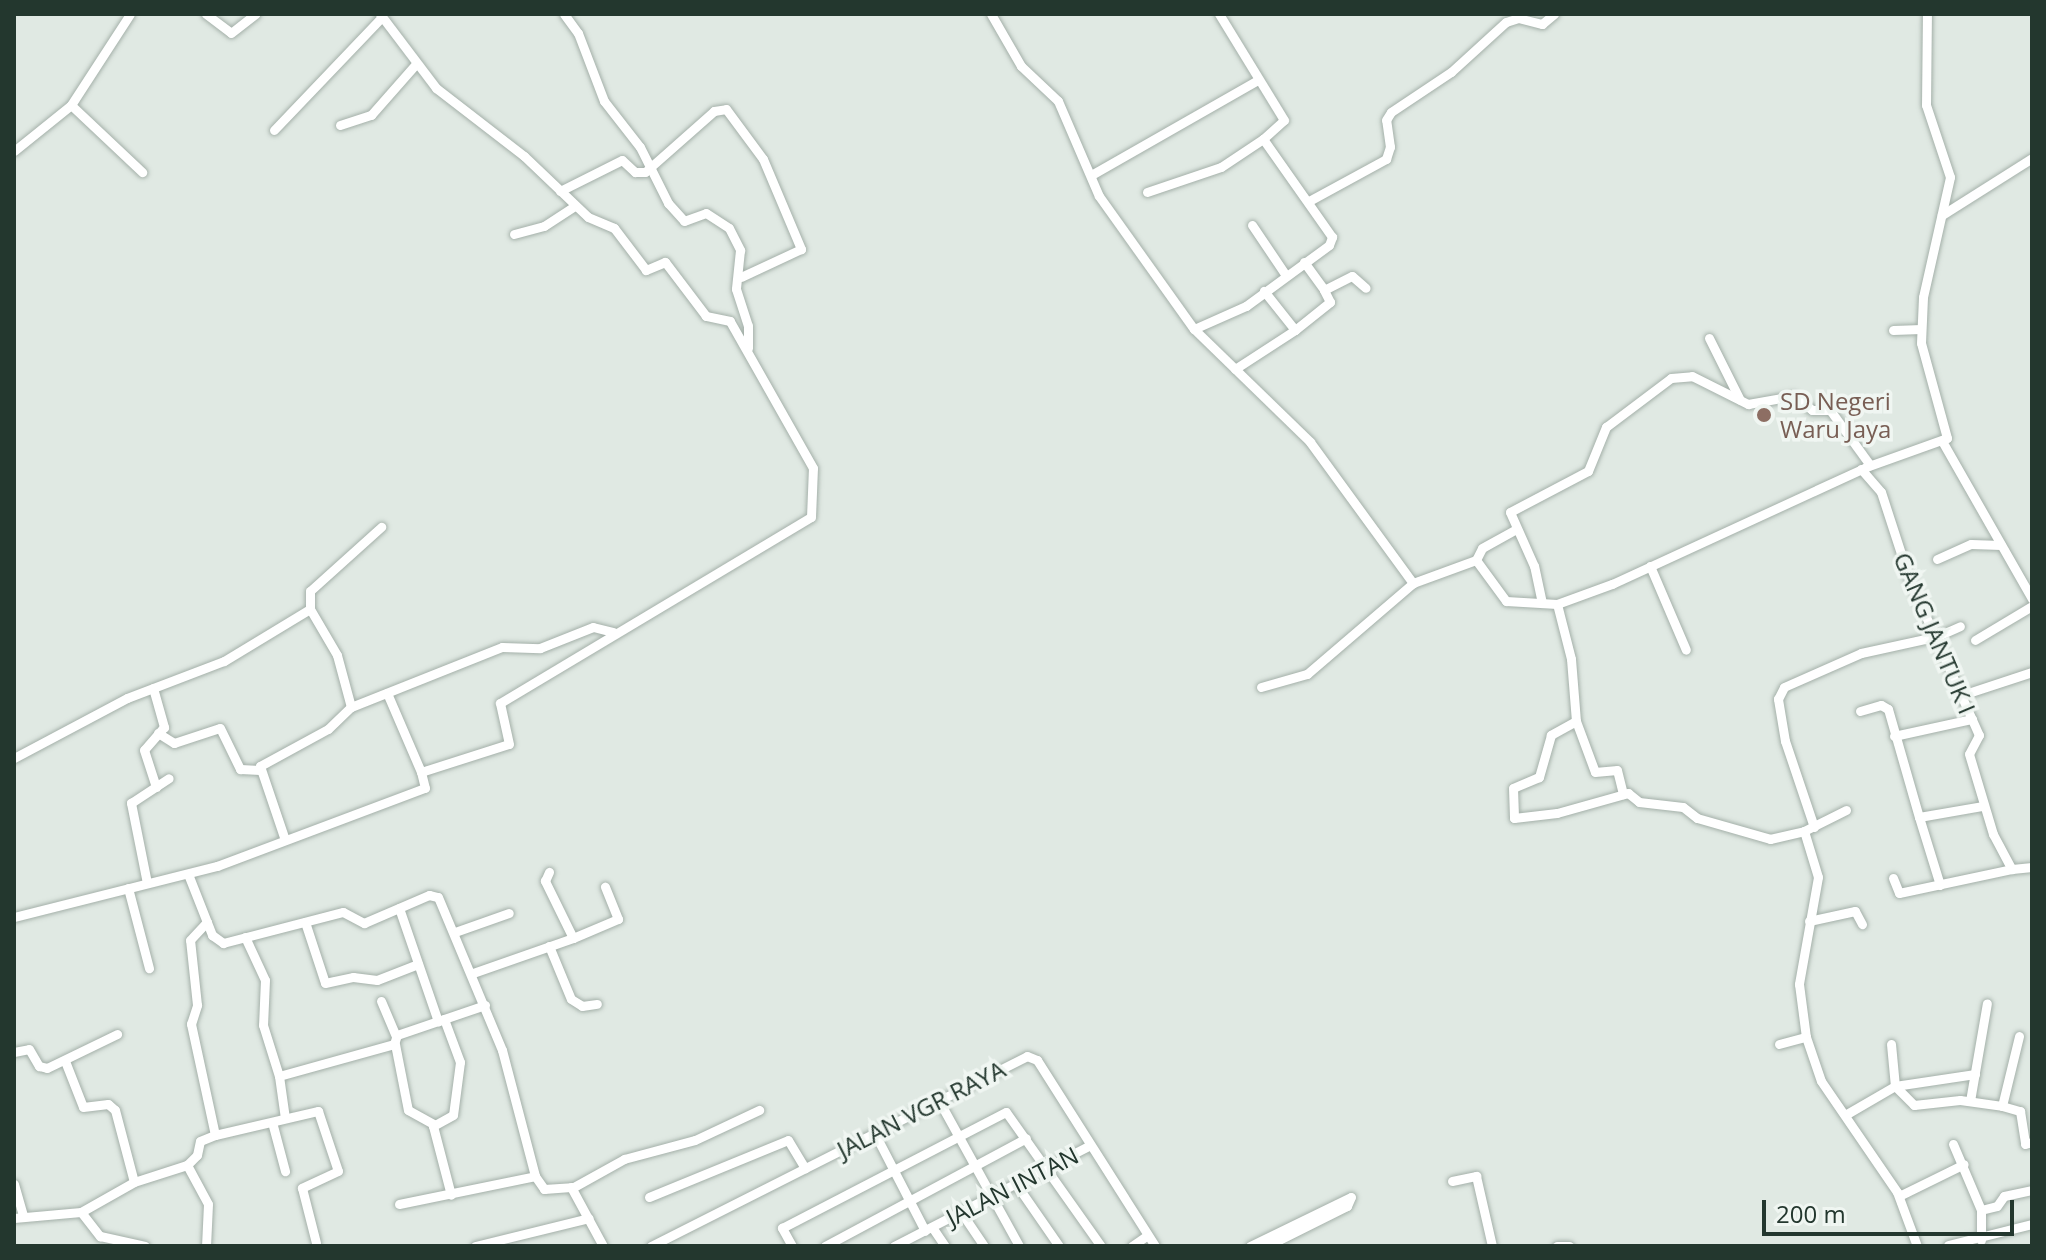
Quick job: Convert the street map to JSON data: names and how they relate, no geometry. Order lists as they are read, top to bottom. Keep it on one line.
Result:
{"streets":{"street":["GANG JANTUK I","JALAN VGR RAYA","JALAN INTAN"]},"crossings":[["JALAN VGR RAYA","JALAN INTAN"]],"places":["SD Negeri Waru Jaya"],"scale_bar":"200 m"}
